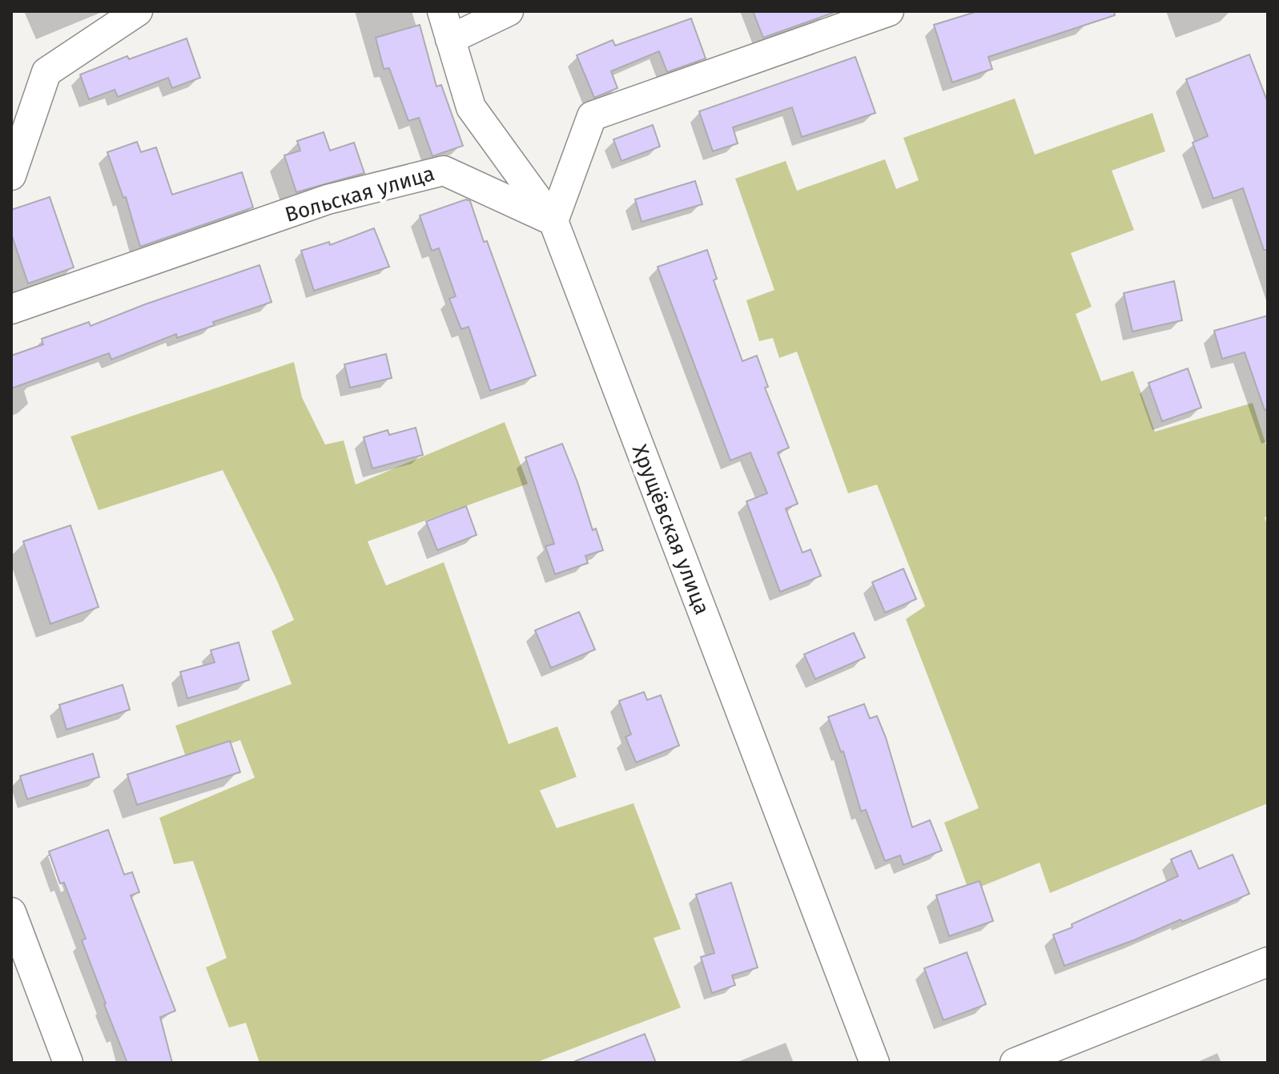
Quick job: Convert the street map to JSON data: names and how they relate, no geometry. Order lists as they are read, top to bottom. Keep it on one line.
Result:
{"streets":{"street":["Вольская улица","Хрущёвская улица"]},"crossings":[["Вольская улица","Хрущёвская улица"]]}
